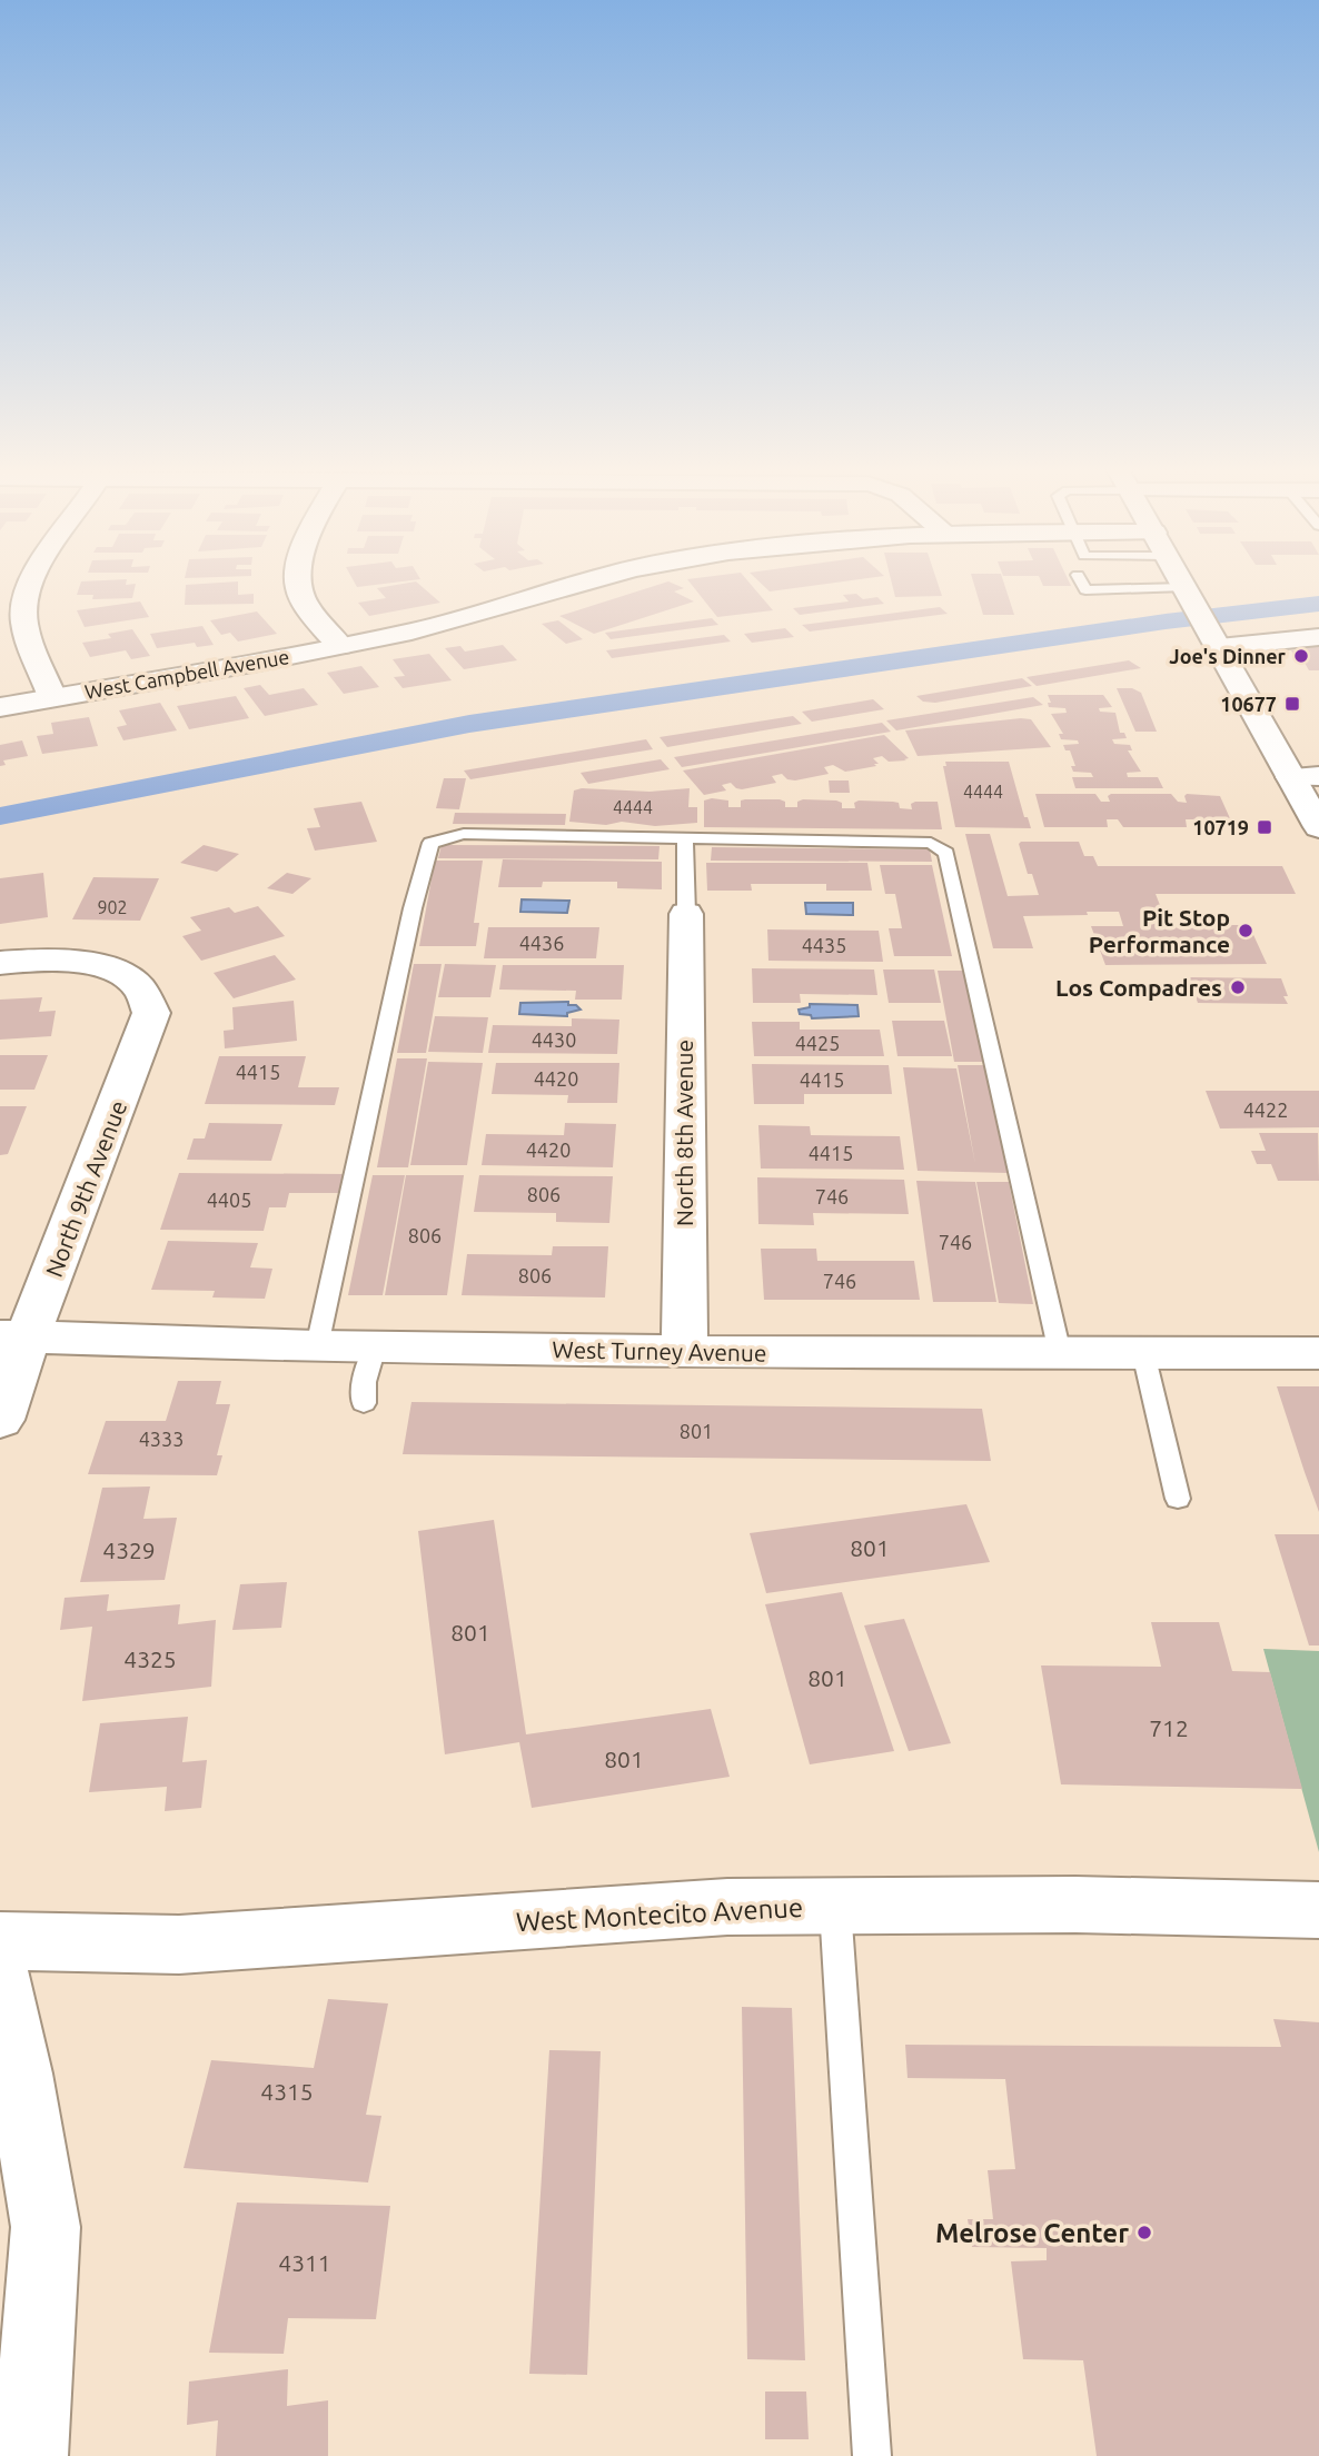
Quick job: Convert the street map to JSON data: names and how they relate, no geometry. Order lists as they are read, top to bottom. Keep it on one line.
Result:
{"streets":{"street":["West Campbell Avenue","North 8th Avenue","North 9th Avenue","West Turney Avenue","West Montecito Avenue"]},"crossings":[["North 8th Avenue","West Turney Avenue"],["North 9th Avenue","West Turney Avenue"]],"places":{"other":["Joe's Dinner","Pit Stop Performance","Los Compadres","Melrose Center"],"transit":["10677","10719"]},"house_numbers":["4444","4444","902","4436","4435","4430","4425","4415","4420","4415","4422","4420","4415","806","746","4405","806","746","806","746","801","4333","801","4329","801","4325","801","712","801","4315","4311"]}
